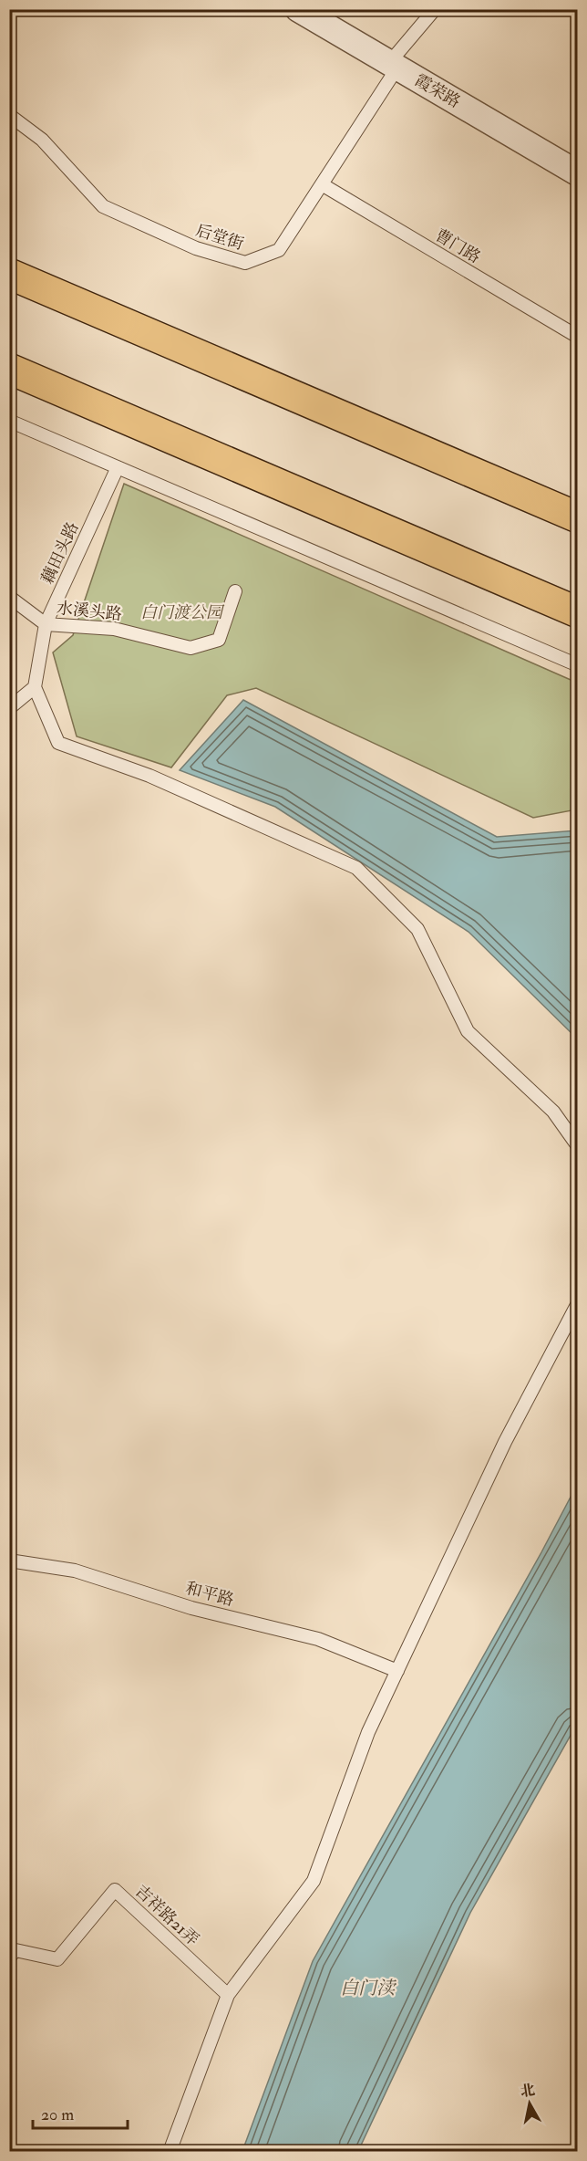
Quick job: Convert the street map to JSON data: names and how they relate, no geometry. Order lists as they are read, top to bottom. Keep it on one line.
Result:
{"streets":{"street":["霞荣路"],"lane":["后堂街","曹门路","藕田头路","水溪头路","和平路","吉祥路21弄"]},"crossings":[["霞荣路","后堂街"],["后堂街","曹门路"],["藕田头路","水溪头路"]],"water":["白门渎"],"parks":["白门渡公园"],"scale_bar":"20 m","north":"top"}
